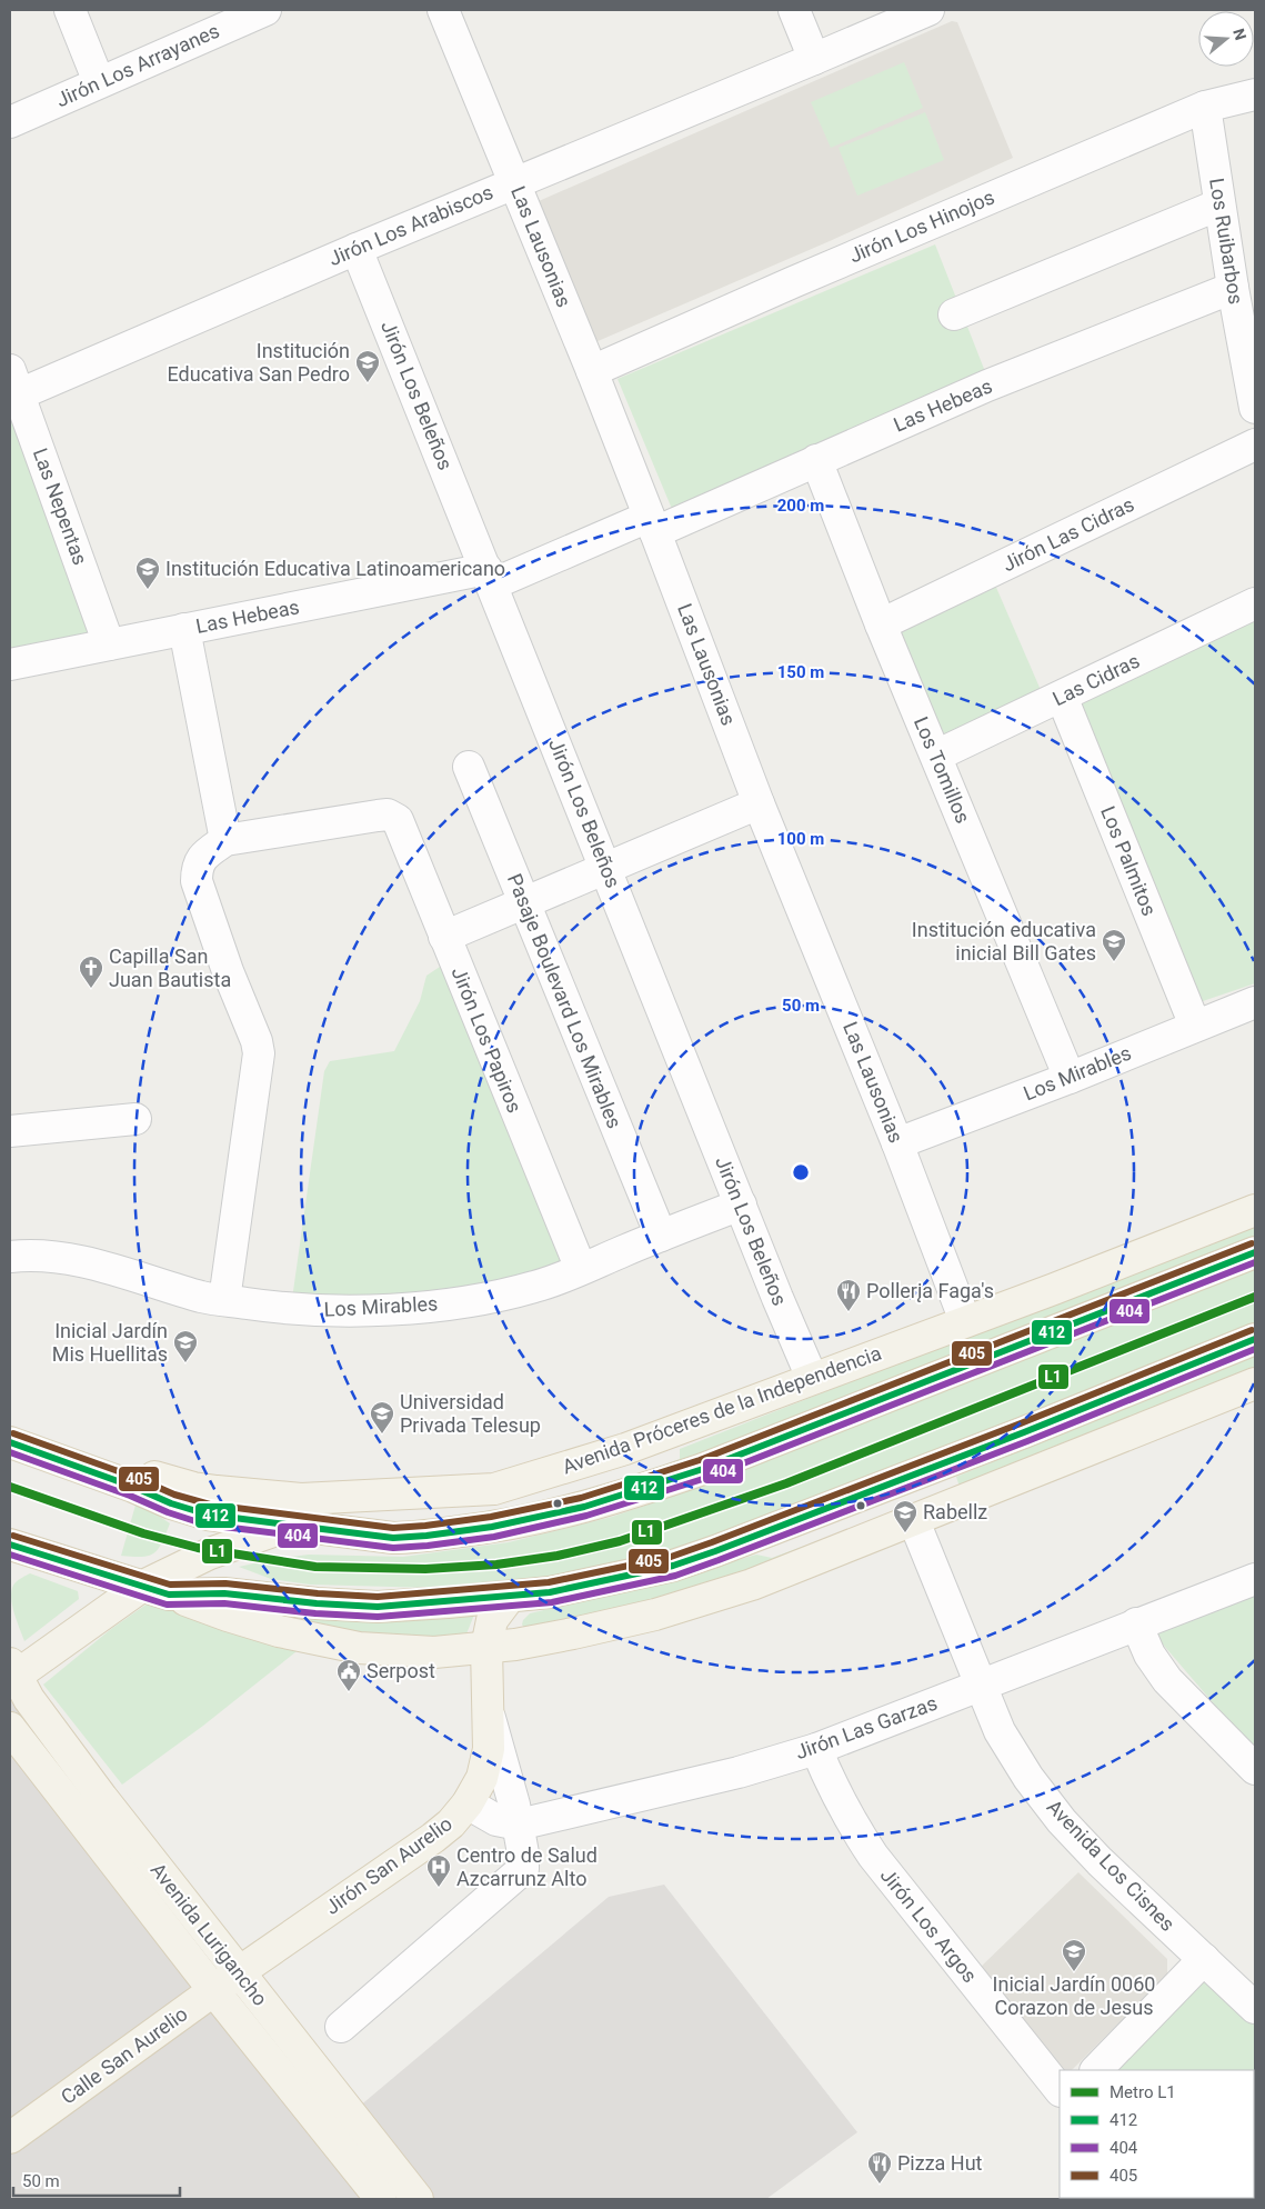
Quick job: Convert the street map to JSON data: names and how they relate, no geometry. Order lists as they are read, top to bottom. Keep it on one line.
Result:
{"streets":{"main road":["Avenida Próceres de la Independencia","Jirón San Aurelio","Avenida Lurigancho","Calle San Aurelio"],"street":["Jirón Los Arrayanes","Jirón Los Arabiscos","Jirón Los Hinojos","Los Ruibarbos","Las Lausonias","Jirón Los Beleños","Las Hebeas","Las Nepentas","Jirón Las Cidras","Las Cidras","Los Tomillos","Los Palmitos","Pasaje Boulevard Los Mirables","Jirón Los Papiros","Los Mirables","Jirón Las Garzas","Avenida Los Cisnes","Jirón Los Argos"]},"crossings":[["Jirón Los Arabiscos","Las Lausonias"],["Jirón Los Arabiscos","Jirón Los Beleños"],["Jirón Los Arabiscos","Las Nepentas"],["Jirón Los Hinojos","Los Ruibarbos"],["Jirón Los Hinojos","Las Lausonias"],["Los Ruibarbos","Las Hebeas"],["Las Lausonias","Las Hebeas"],["Las Lausonias","Los Mirables"],["Las Lausonias","Avenida Próceres de la Independencia"],["Jirón Los Beleños","Las Hebeas"],["Jirón Los Beleños","Los Mirables"],["Jirón Los Beleños","Avenida Próceres de la Independencia"],["Las Hebeas","Las Nepentas"],["Las Hebeas","Los Tomillos"],["Jirón Las Cidras","Los Tomillos"],["Las Cidras","Los Tomillos"],["Las Cidras","Los Palmitos"],["Los Tomillos","Los Mirables"],["Los Palmitos","Los Mirables"],["Pasaje Boulevard Los Mirables","Los Mirables"],["Jirón Los Papiros","Los Mirables"],["Jirón Las Garzas","Jirón San Aurelio"],["Jirón Las Garzas","Avenida Los Cisnes"],["Jirón Las Garzas","Jirón Los Argos"],["Jirón San Aurelio","Avenida Lurigancho"],["Jirón San Aurelio","Calle San Aurelio"],["Avenida Lurigancho","Calle San Aurelio"]],"places":{"school or university":["Institución Educativa San Pedro","Institución Educativa Latinoamericano","Institución educativa inicial Bill Gates","Inicial Jardín Mis Huellitas","Universidad Privada Telesup","Rabellz","Inicial Jardín 0060 Corazon de Jesus"],"church":["Capilla San Juan Bautista"],"restaurant":["Pollerįa Faga's","Pizza Hut"],"public building":["Serpost"],"hospital":["Centro de Salud Azcarrunz Alto"]},"lines":["transit line 405","transit line 412","transit line 404","metro line L1"],"legend":["Metro L1","412","404","405"],"scale_bar":"50 m","north":"right","rings":["200 m","150 m","100 m","50 m"]}
